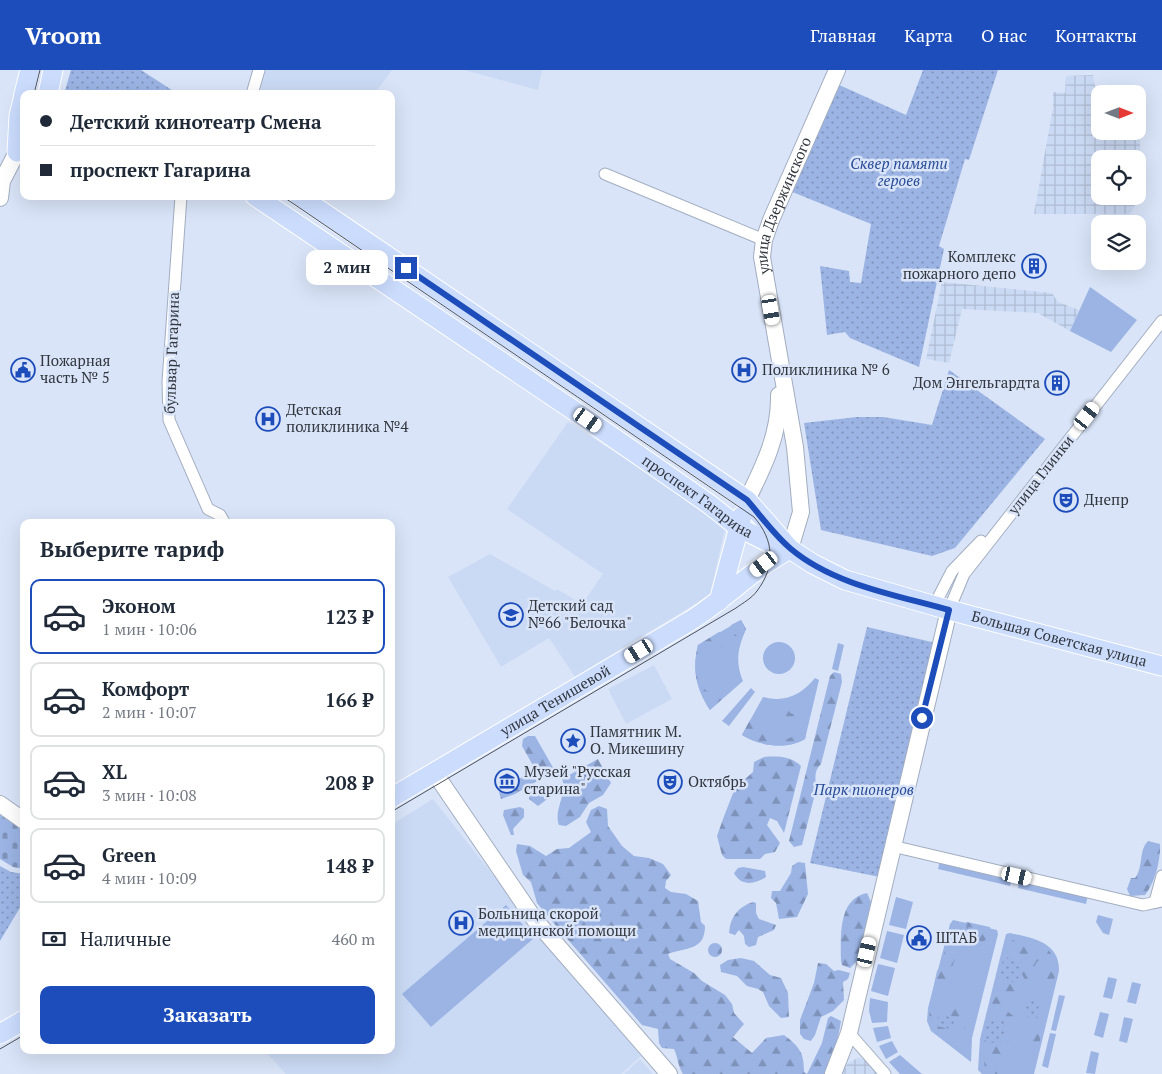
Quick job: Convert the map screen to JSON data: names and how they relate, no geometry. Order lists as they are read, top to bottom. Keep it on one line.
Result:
{"streets":{"main road":["улица Дзержинского","проспект Гагарина","Большая Советская улица","улица Тенишевой"],"street":["бульвар Гагарина","улица Глинки"]},"crossings":[["улица Дзержинского","проспект Гагарина"],["улица Дзержинского","Большая Советская улица"],["улица Дзержинского","улица Тенишевой"],["улица Глинки","Большая Советская улица"],["проспект Гагарина","Большая Советская улица"],["проспект Гагарина","улица Тенишевой"],["Большая Советская улица","улица Тенишевой"]],"parks":["Сквер памяти героев","Парк пионеров"],"places":{"building":["Комплекс пожарного депо","Дом Энгельгардта"],"public building":["Пожарная часть № 5","ШТАБ"],"hospital":["Поликлиника № 6","Детская поликлиника №4","Больница скорой медицинской помощи"],"theatre":["Днепр","Октябрь"],"school or university":["Детский сад №66 \"Белочка\""],"place":["Памятник М. О. Микешину"],"museum":["Музей \"Русская старина\""]},"north":"right","page":{"header":"Vroom","nav":["Главная","Карта","О нас","Контакты"],"banner":["Детский кинотеатр Смена","проспект Гагарина"],"bubble":"2 мин","heading":"Выберите тариф","list":[{"name":"Эконом","note":"1 мин · 10:06","value":"123 ₽"},{"name":"Комфорт","note":"2 мин · 10:07","value":"166 ₽"},{"name":"XL","note":"3 мин · 10:08","value":"208 ₽"},{"name":"Green","note":"4 мин · 10:09","value":"148 ₽"}],"pay":["Наличные","460 m"],"buttons":"Заказать"}}
